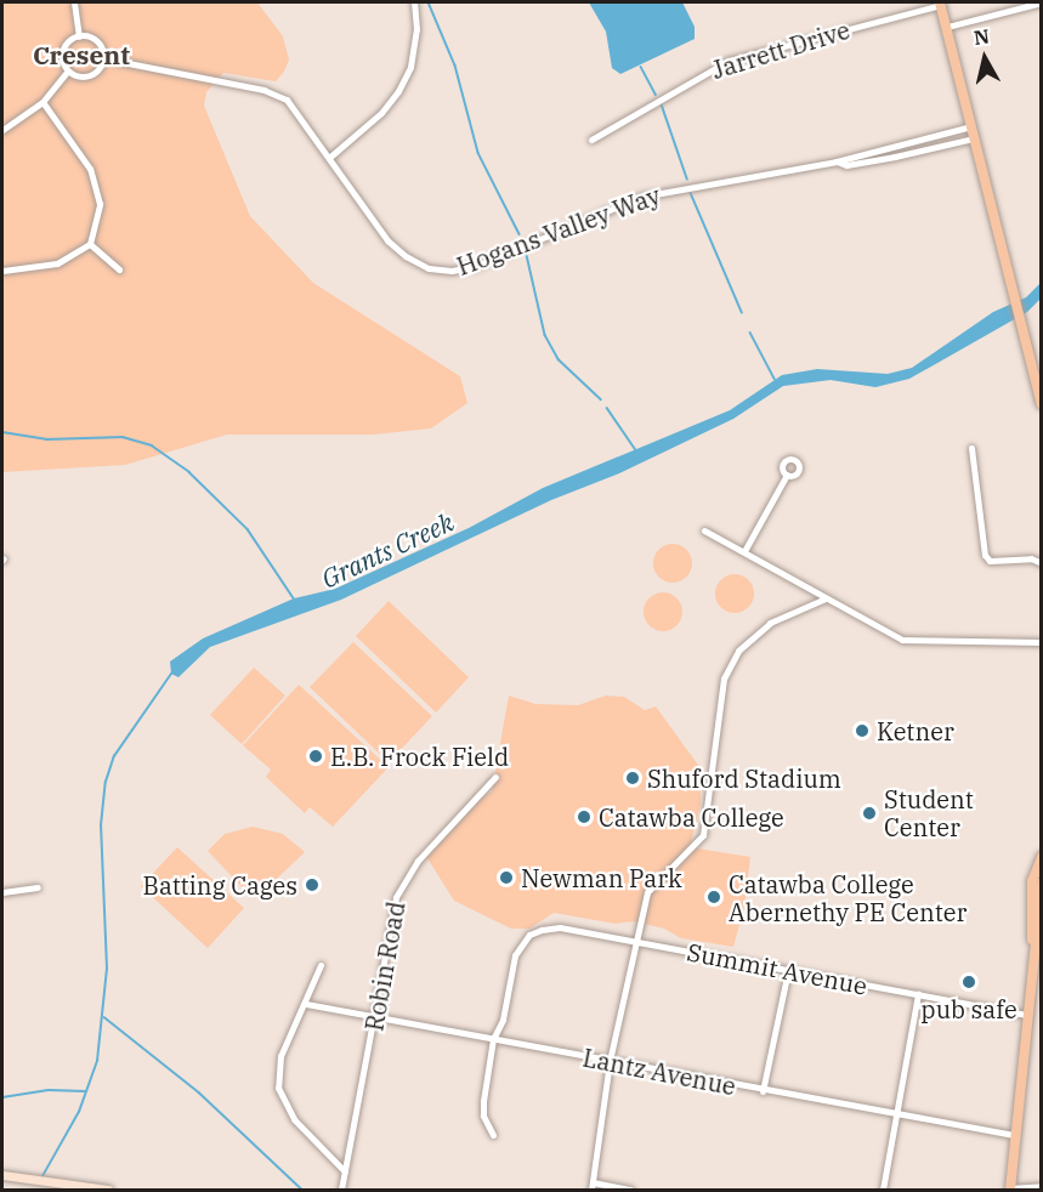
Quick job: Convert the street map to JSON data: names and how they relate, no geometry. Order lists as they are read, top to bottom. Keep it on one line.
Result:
{"streets":{"street":["Jarrett Drive","Hogans Valley Way","Robin Road","Summit Avenue","Lantz Avenue"]},"crossings":[["Robin Road","Lantz Avenue"],["Summit Avenue","Lantz Avenue"]],"districts":["Cresent"],"water":["Grants Creek"],"places":["Ketner","E.B. Frock Field","Shuford Stadium","Student Center","Catawba College","Newman Park","Batting Cages","Catawba College Abernethy PE Center","pub safe"],"north":"top"}
